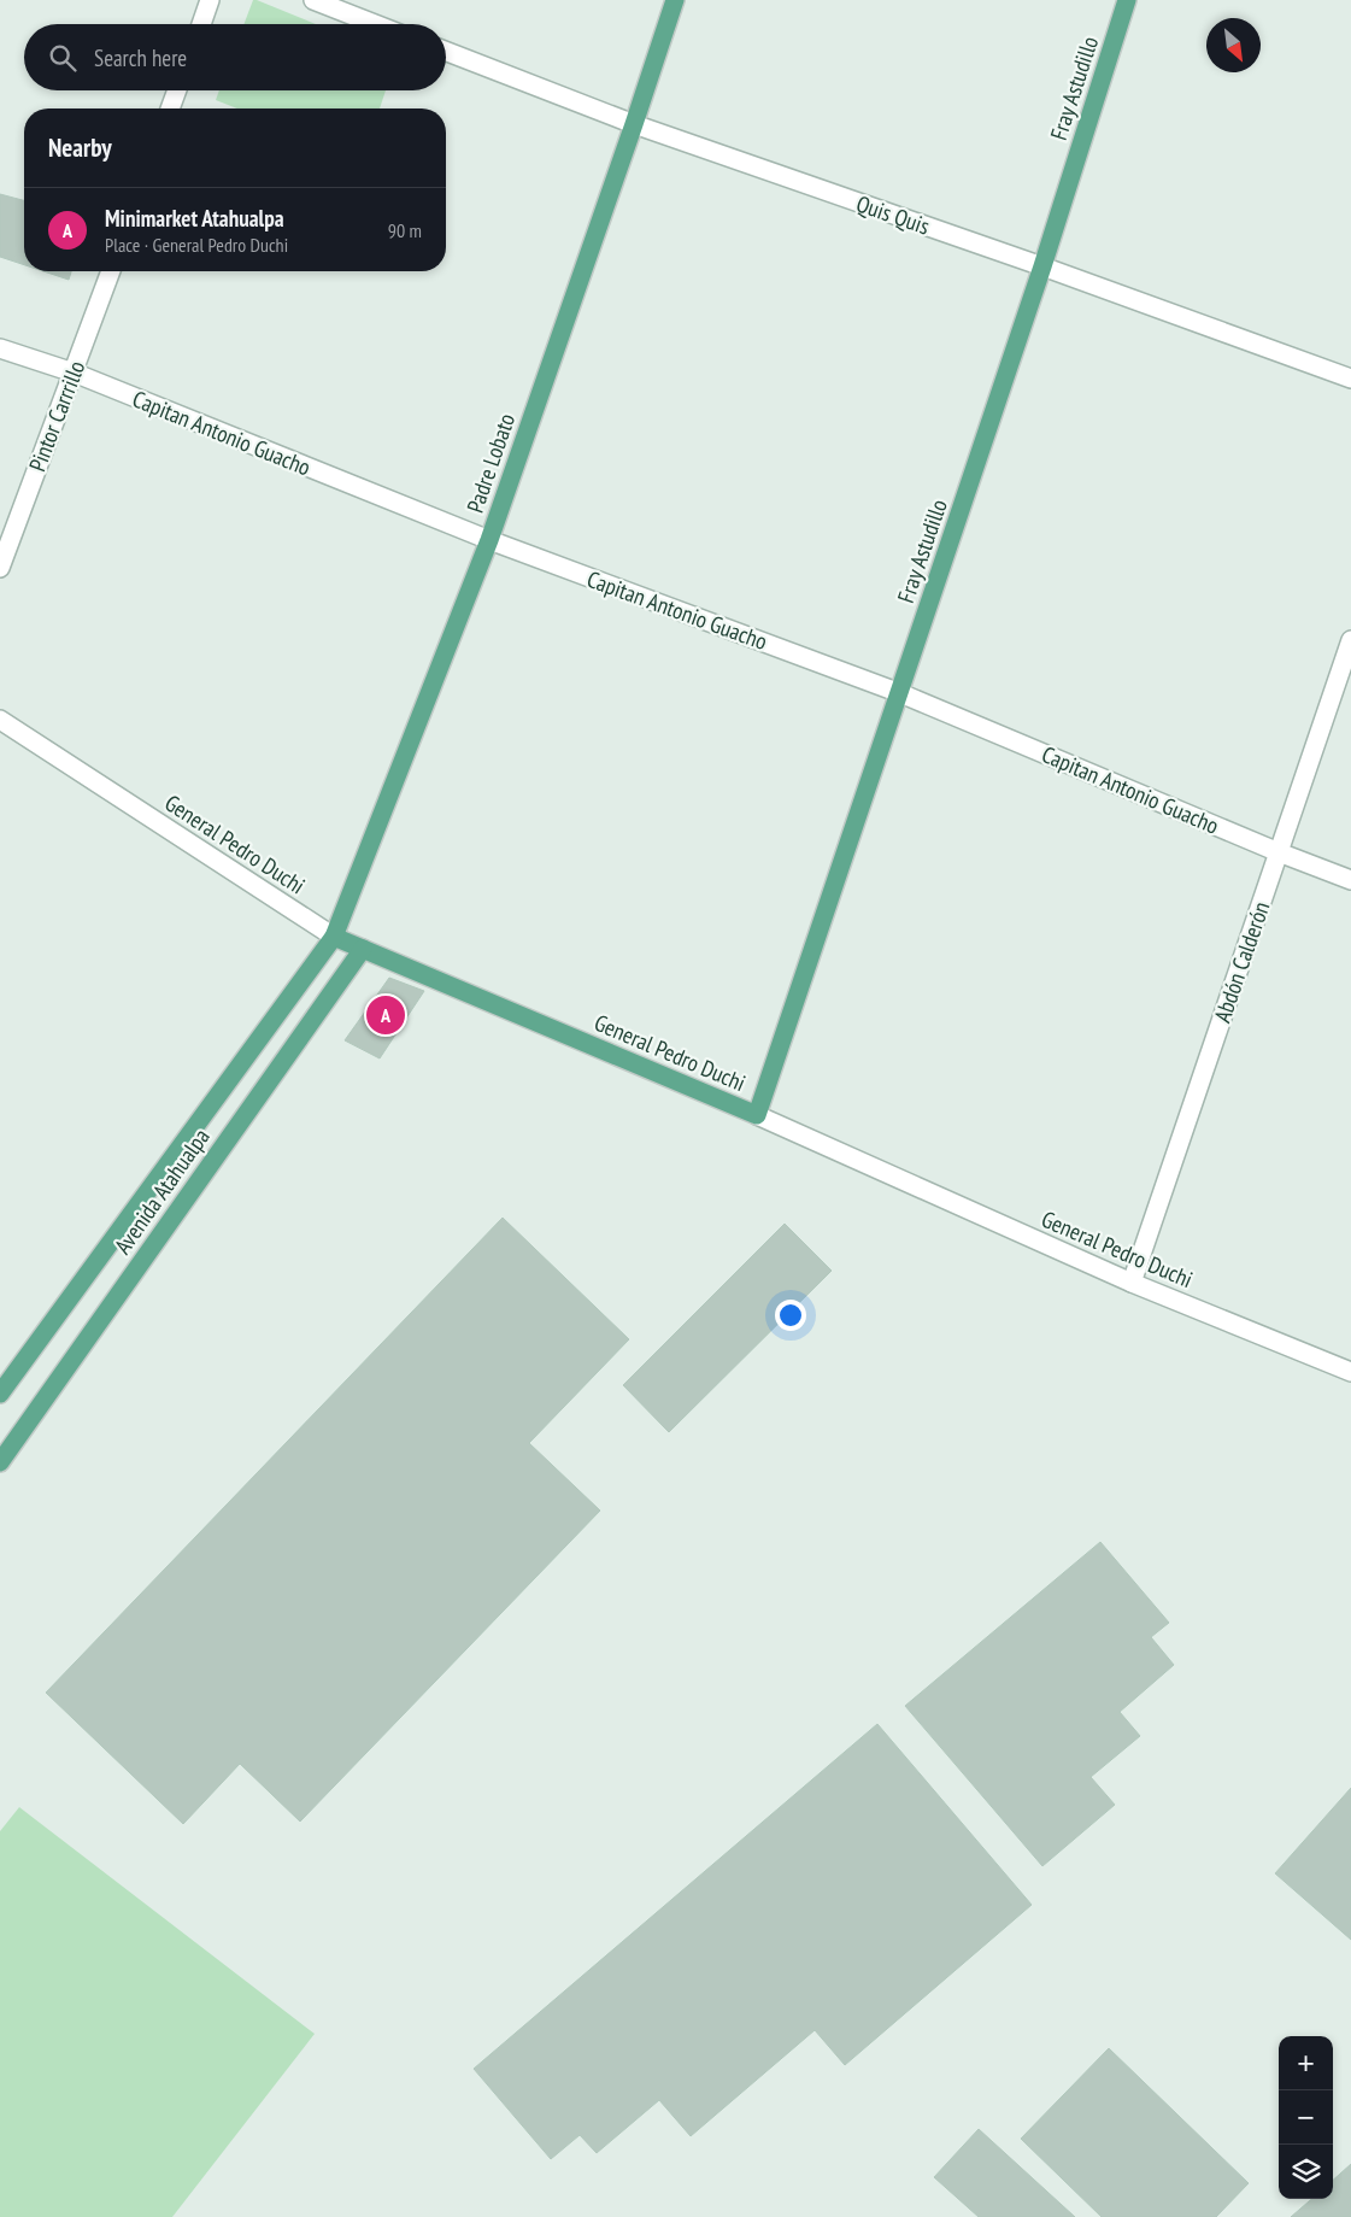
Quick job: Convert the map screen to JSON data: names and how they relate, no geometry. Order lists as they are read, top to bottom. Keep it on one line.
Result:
{"streets":{"main road":["Fray Astudillo","Padre Lobato","General Pedro Duchi","Avenida Atahualpa"],"street":["Quis Quis","Pintor Carrrillo","Capitan Antonio Guacho","Abdón Calderón"]},"crossings":[["Fray Astudillo","Quis Quis"],["Fray Astudillo","Capitan Antonio Guacho"],["Fray Astudillo","General Pedro Duchi"],["Quis Quis","Padre Lobato"],["Pintor Carrrillo","Capitan Antonio Guacho"],["Capitan Antonio Guacho","Padre Lobato"],["Capitan Antonio Guacho","Abdón Calderón"],["Padre Lobato","General Pedro Duchi"],["Padre Lobato","Avenida Atahualpa"],["General Pedro Duchi","Abdón Calderón"],["General Pedro Duchi","Avenida Atahualpa"]],"north":"bottom right","page":{"search":"Search here","heading":"Nearby","list":[{"mark":"A","name":"Minimarket Atahualpa","note":"Place · General Pedro Duchi","value":"90 m"}],"pins":"A","map_buttons":["+","−"]}}
